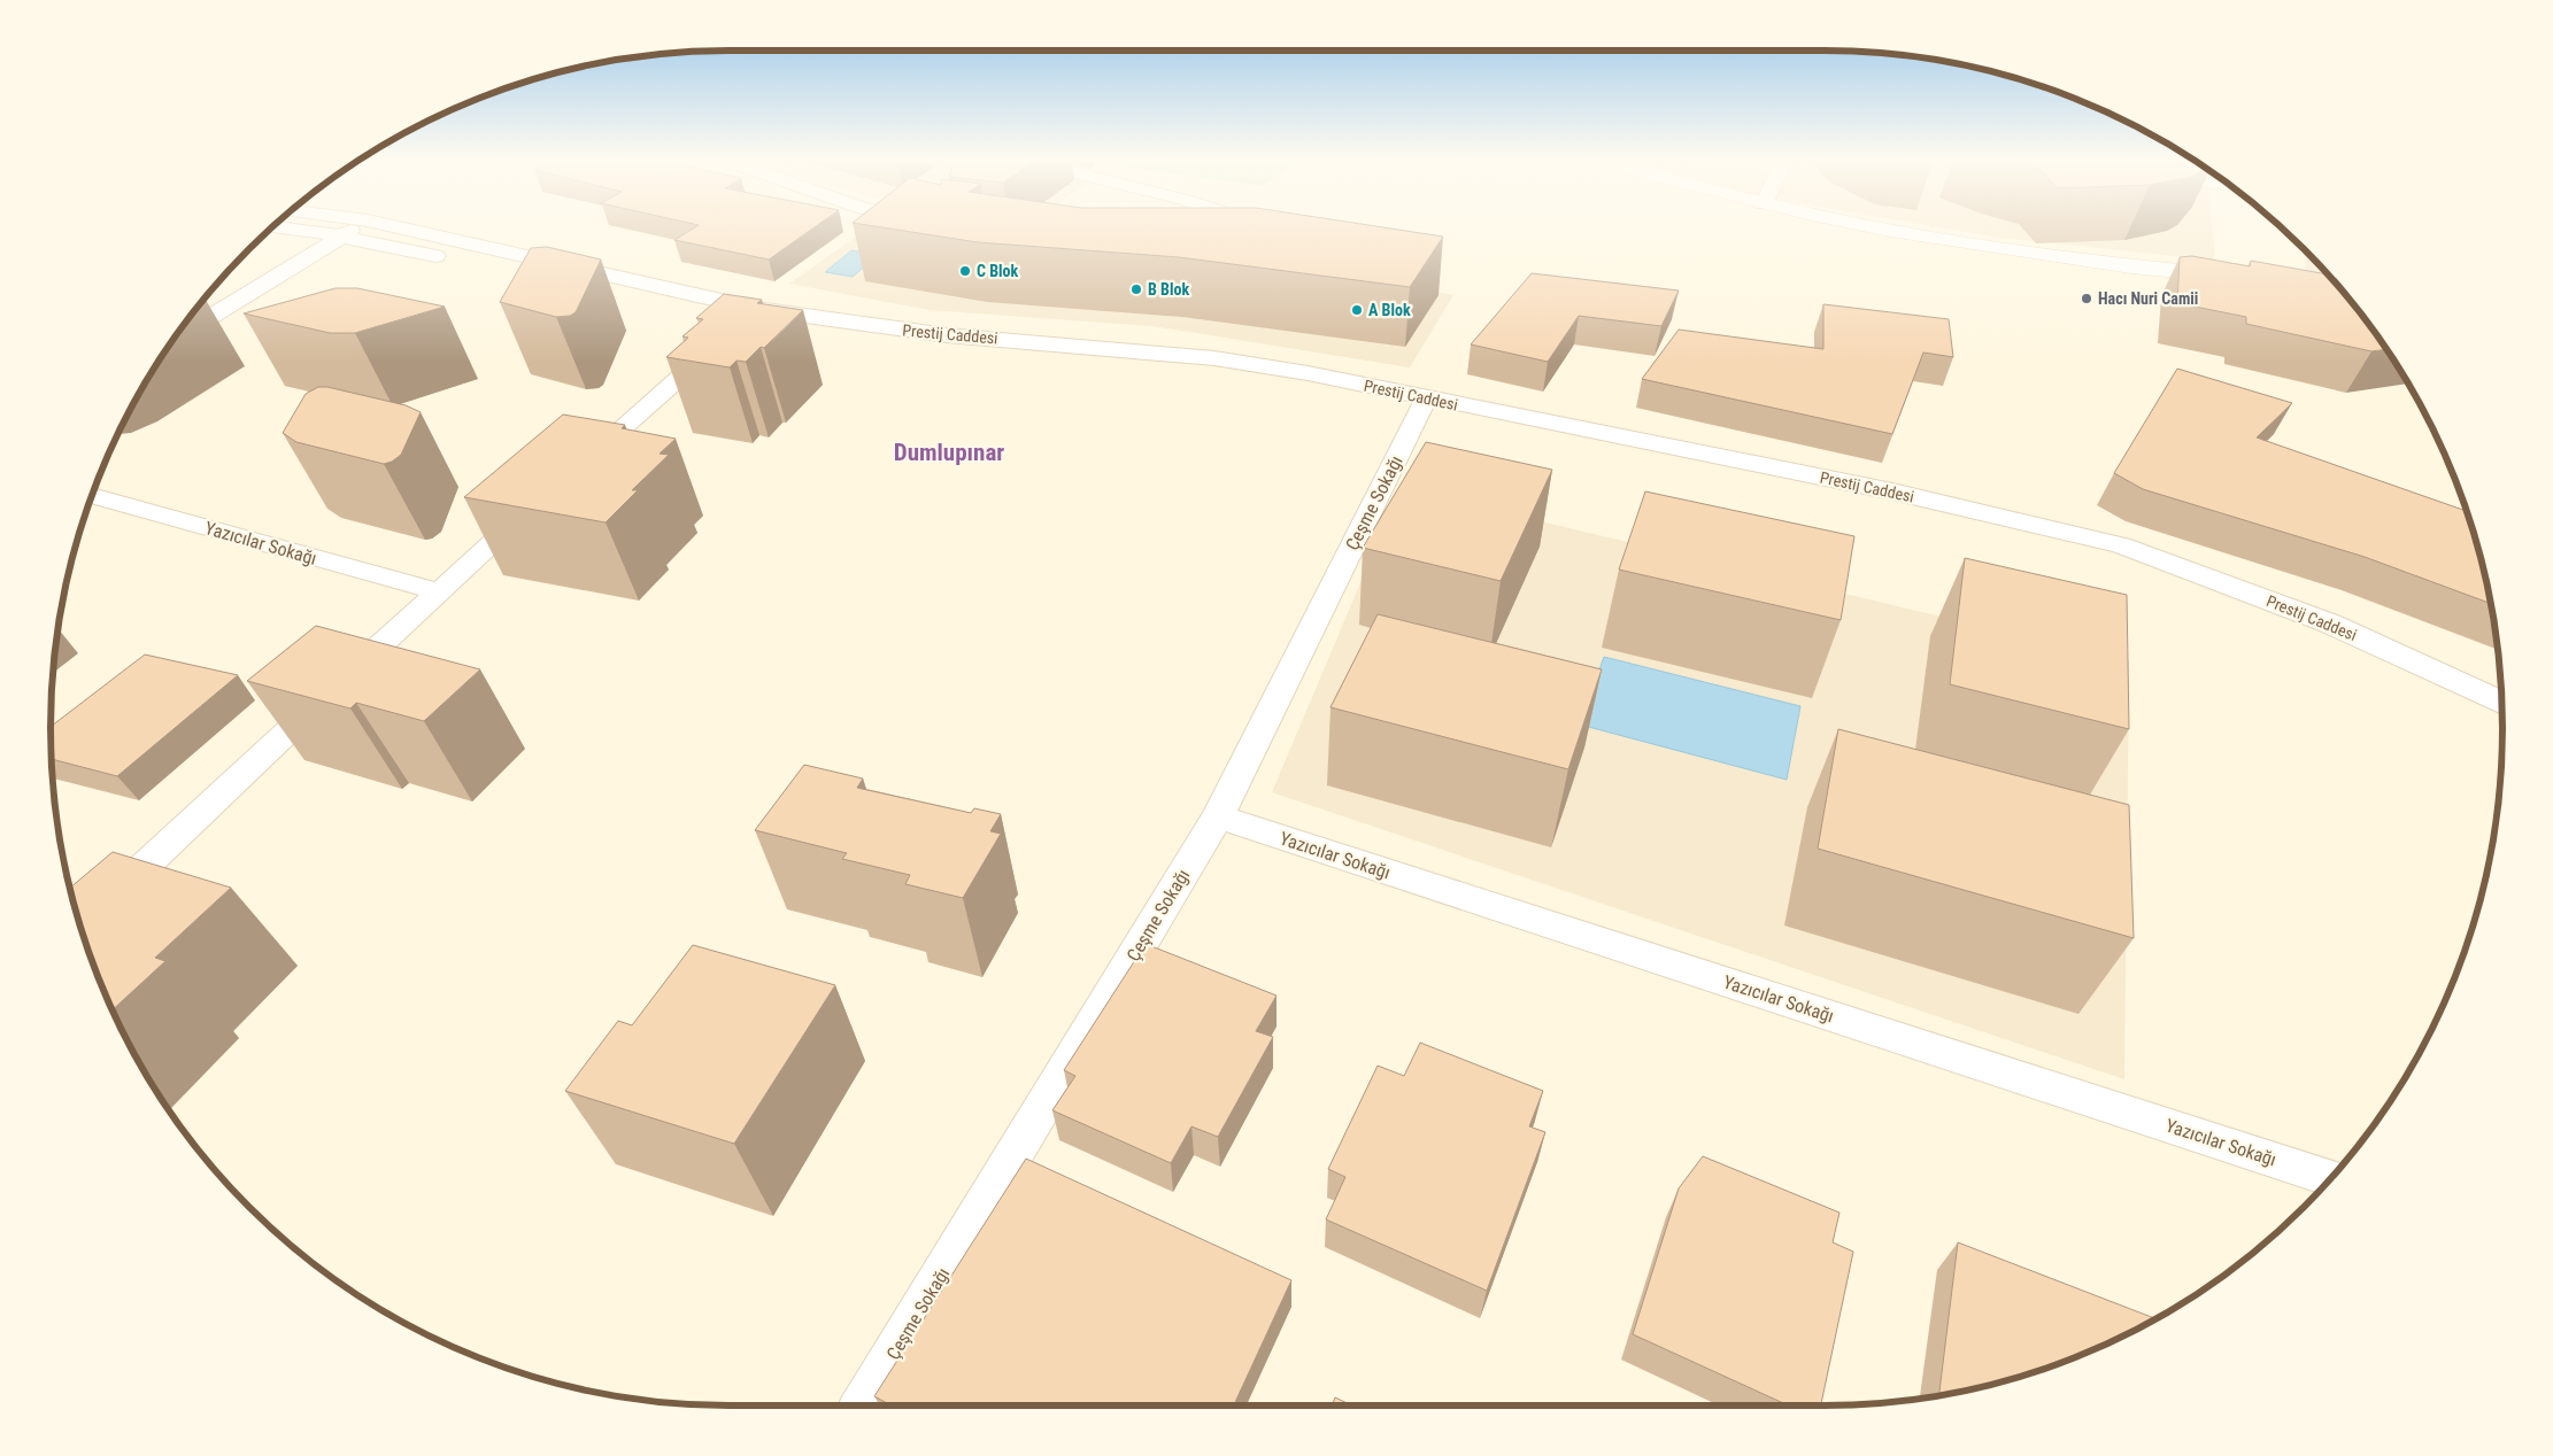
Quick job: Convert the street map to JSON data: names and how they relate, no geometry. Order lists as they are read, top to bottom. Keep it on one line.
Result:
{"streets":{"street":["Prestij Caddesi","Çeşme Sokağı","Yazıcılar Sokağı"]},"crossings":[["Prestij Caddesi","Çeşme Sokağı"],["Çeşme Sokağı","Yazıcılar Sokağı"]],"districts":["Dumlupınar"],"places":["C Blok","B Blok","Hacı Nuri Camii","A Blok"]}
